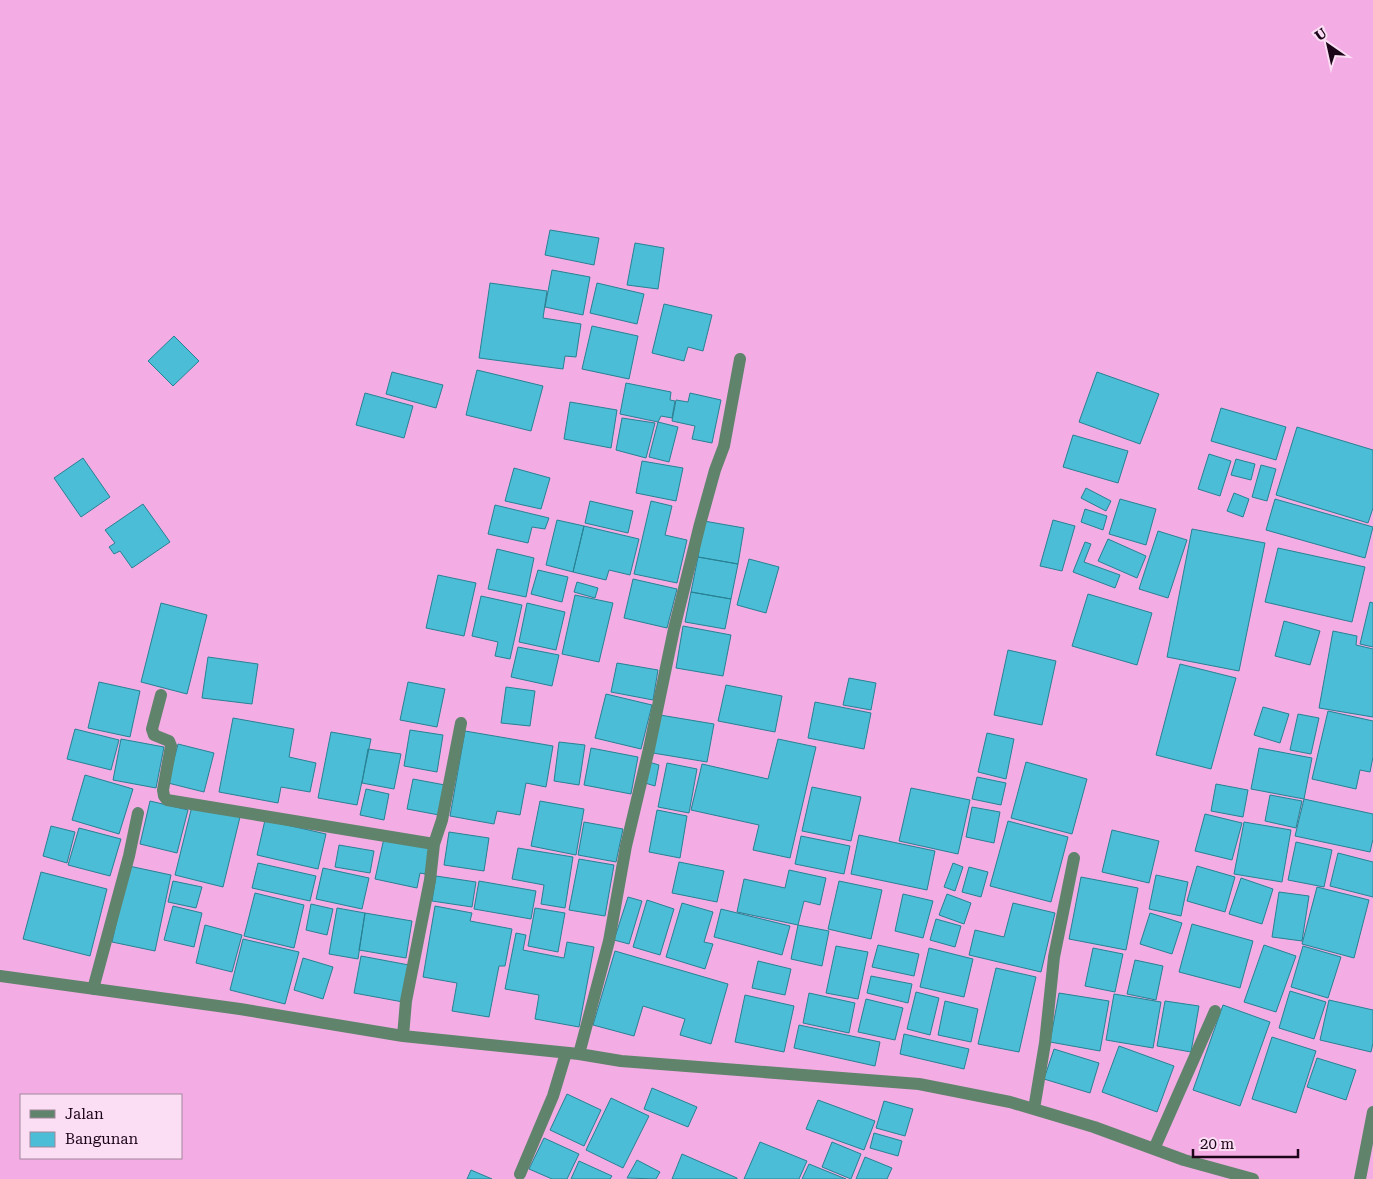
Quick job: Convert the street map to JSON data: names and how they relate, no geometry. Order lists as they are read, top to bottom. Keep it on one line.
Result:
{"legend":["Jalan","Bangunan"],"scale_bar":"20 m","north":"top left"}
